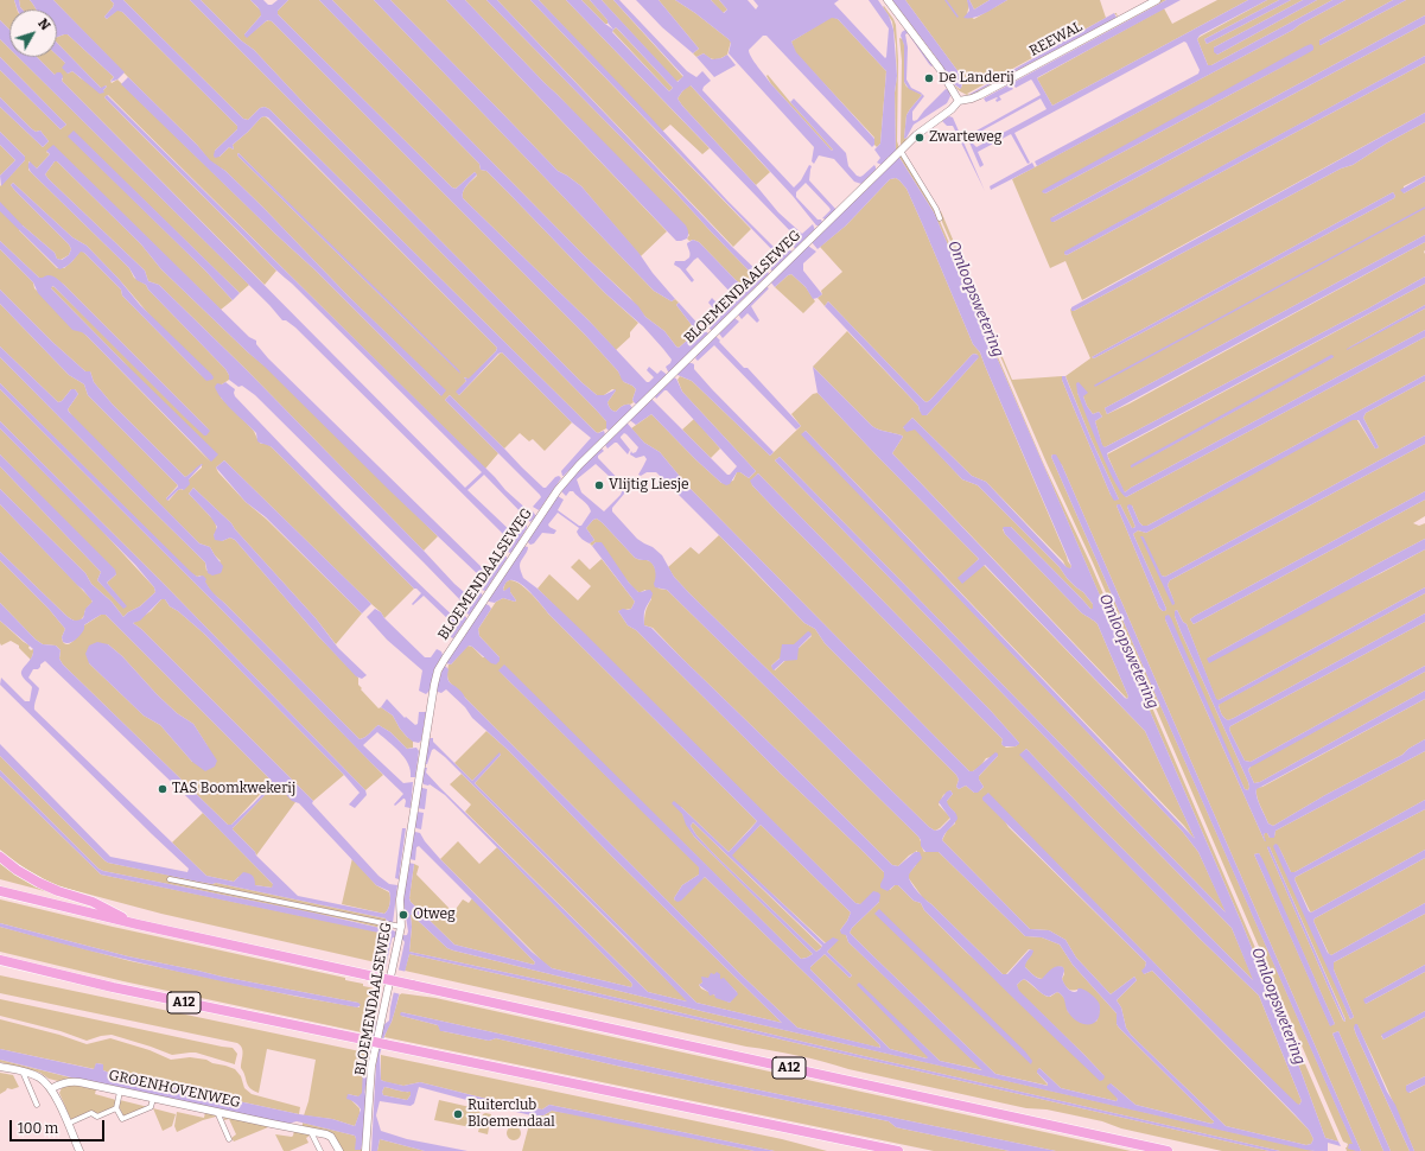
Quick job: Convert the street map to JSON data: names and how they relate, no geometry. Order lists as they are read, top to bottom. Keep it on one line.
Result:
{"streets":{"highway":["A12"],"street":["REEWAL","BLOEMENDAALSEWEG","GROENHOVENWEG"]},"crossings":[["REEWAL","BLOEMENDAALSEWEG"]],"water":["Omloopswetering"],"places":["De Landerij","Zwarteweg","Vlijtig Liesje","TAS Boomkwekerij","Otweg","Ruiterclub Bloemendaal"],"scale_bar":"100 m","north":"top right"}
